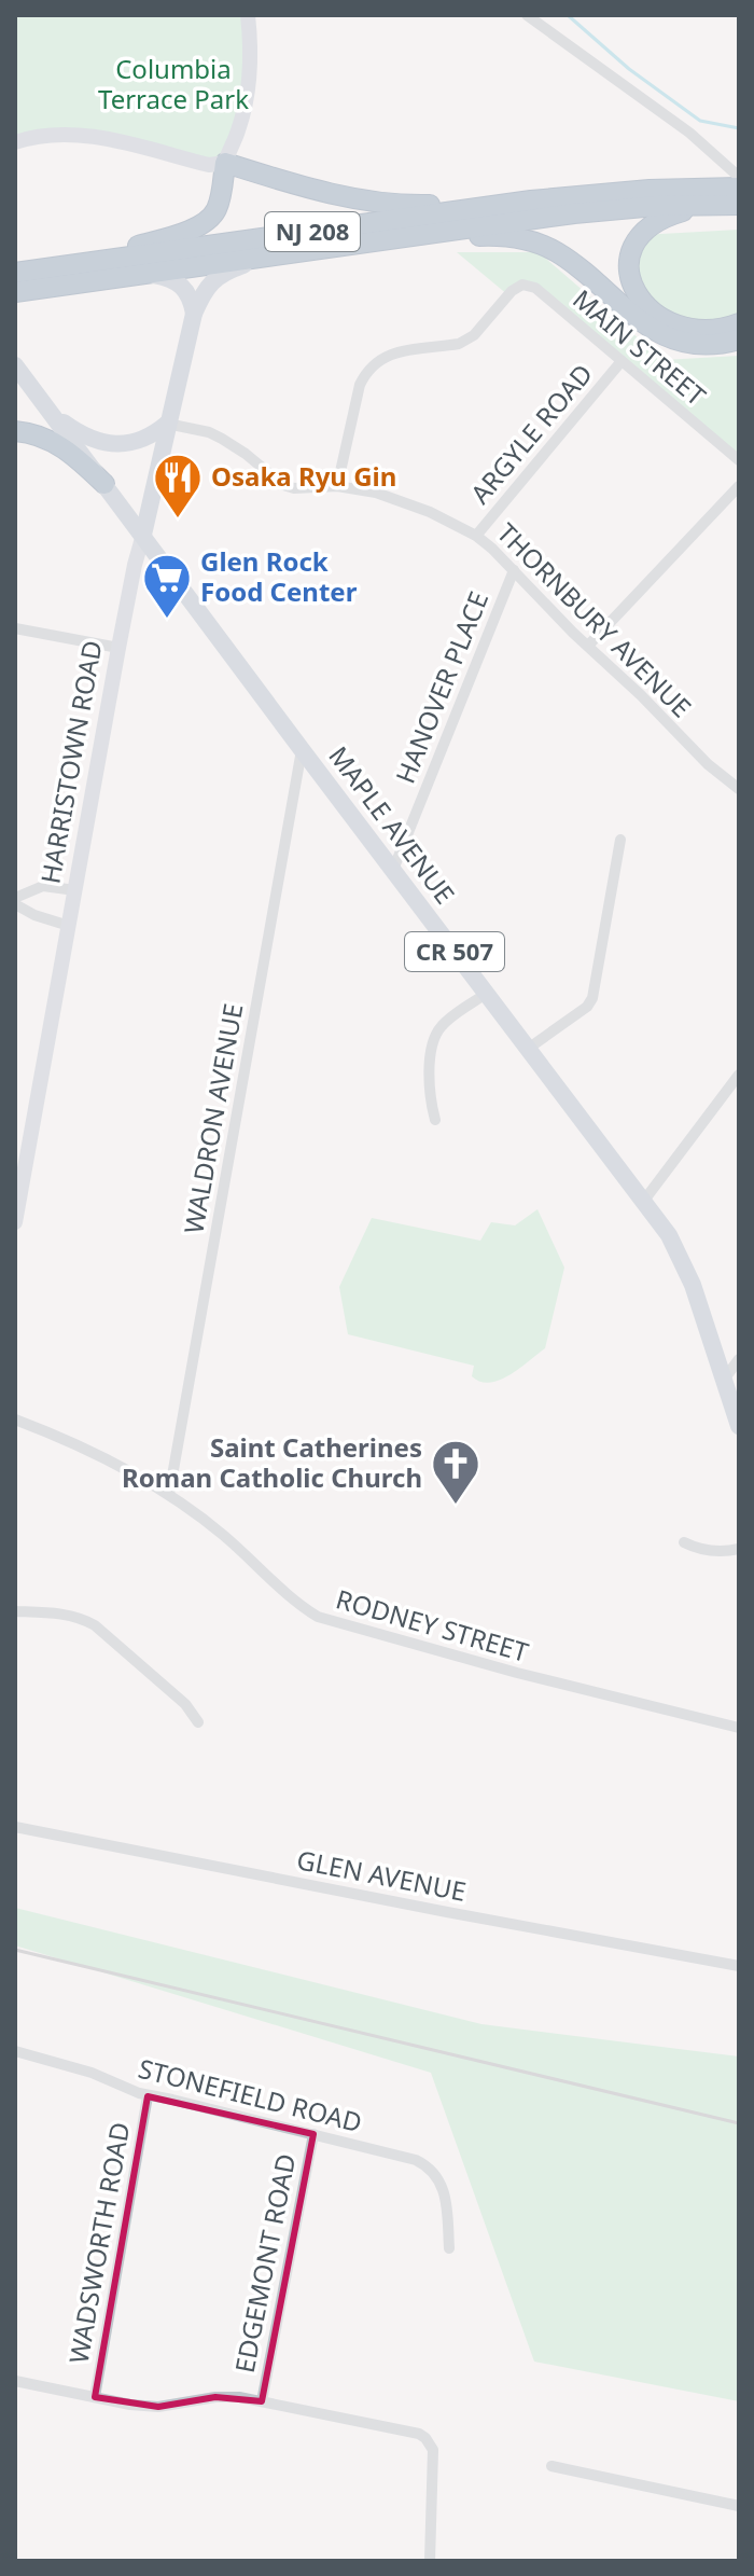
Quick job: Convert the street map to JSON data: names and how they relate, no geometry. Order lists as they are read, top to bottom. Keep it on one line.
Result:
{"streets":{"highway":["NJ 208"],"main road":["HARRISTOWN ROAD","MAPLE AVENUE","CR 507"],"street":["MAIN STREET","ARGYLE ROAD","THORNBURY AVENUE","HANOVER PLACE","WALDRON AVENUE","RODNEY STREET","GLEN AVENUE","STONEFIELD ROAD","WADSWORTH ROAD","EDGEMONT ROAD"]},"crossings":[["NJ 208","HARRISTOWN ROAD"],["MAIN STREET","ARGYLE ROAD"],["MAIN STREET","THORNBURY AVENUE"],["ARGYLE ROAD","THORNBURY AVENUE"],["THORNBURY AVENUE","HANOVER PLACE"],["THORNBURY AVENUE","HARRISTOWN ROAD"],["HANOVER PLACE","MAPLE AVENUE"],["HARRISTOWN ROAD","MAPLE AVENUE"],["MAPLE AVENUE","WALDRON AVENUE"],["WALDRON AVENUE","RODNEY STREET"],["STONEFIELD ROAD","WADSWORTH ROAD"],["STONEFIELD ROAD","EDGEMONT ROAD"]],"parks":["Columbia Terrace Park"],"places":{"restaurant":["Osaka Ryu Gin"],"supermarket":["Glen Rock Food Center"],"church":["Saint Catherines Roman Catholic Church"]}}
